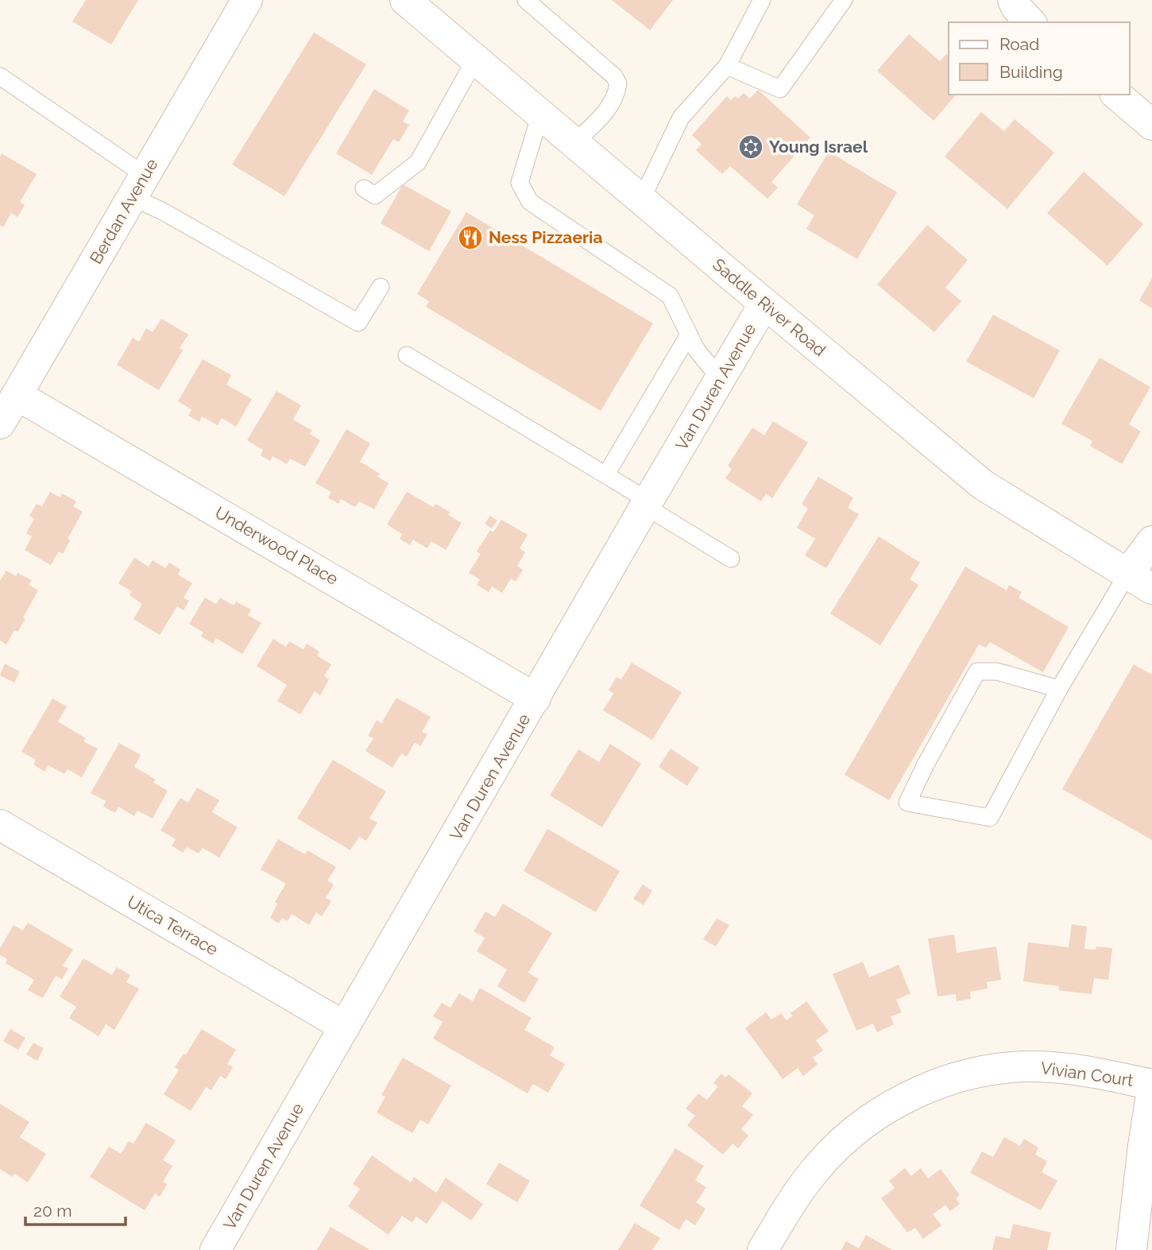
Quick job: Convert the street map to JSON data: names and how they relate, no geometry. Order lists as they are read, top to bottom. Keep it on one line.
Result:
{"streets":{"street":["Berdan Avenue","Saddle River Road","Van Duren Avenue","Underwood Place","Utica Terrace","Vivian Court"]},"crossings":[["Berdan Avenue","Underwood Place"],["Saddle River Road","Van Duren Avenue"],["Van Duren Avenue","Underwood Place"],["Van Duren Avenue","Utica Terrace"]],"places":{"synagogue":["Young Israel"],"restaurant":["Ness Pizzaeria"]},"legend":["Road","Building"],"scale_bar":"20 m"}
